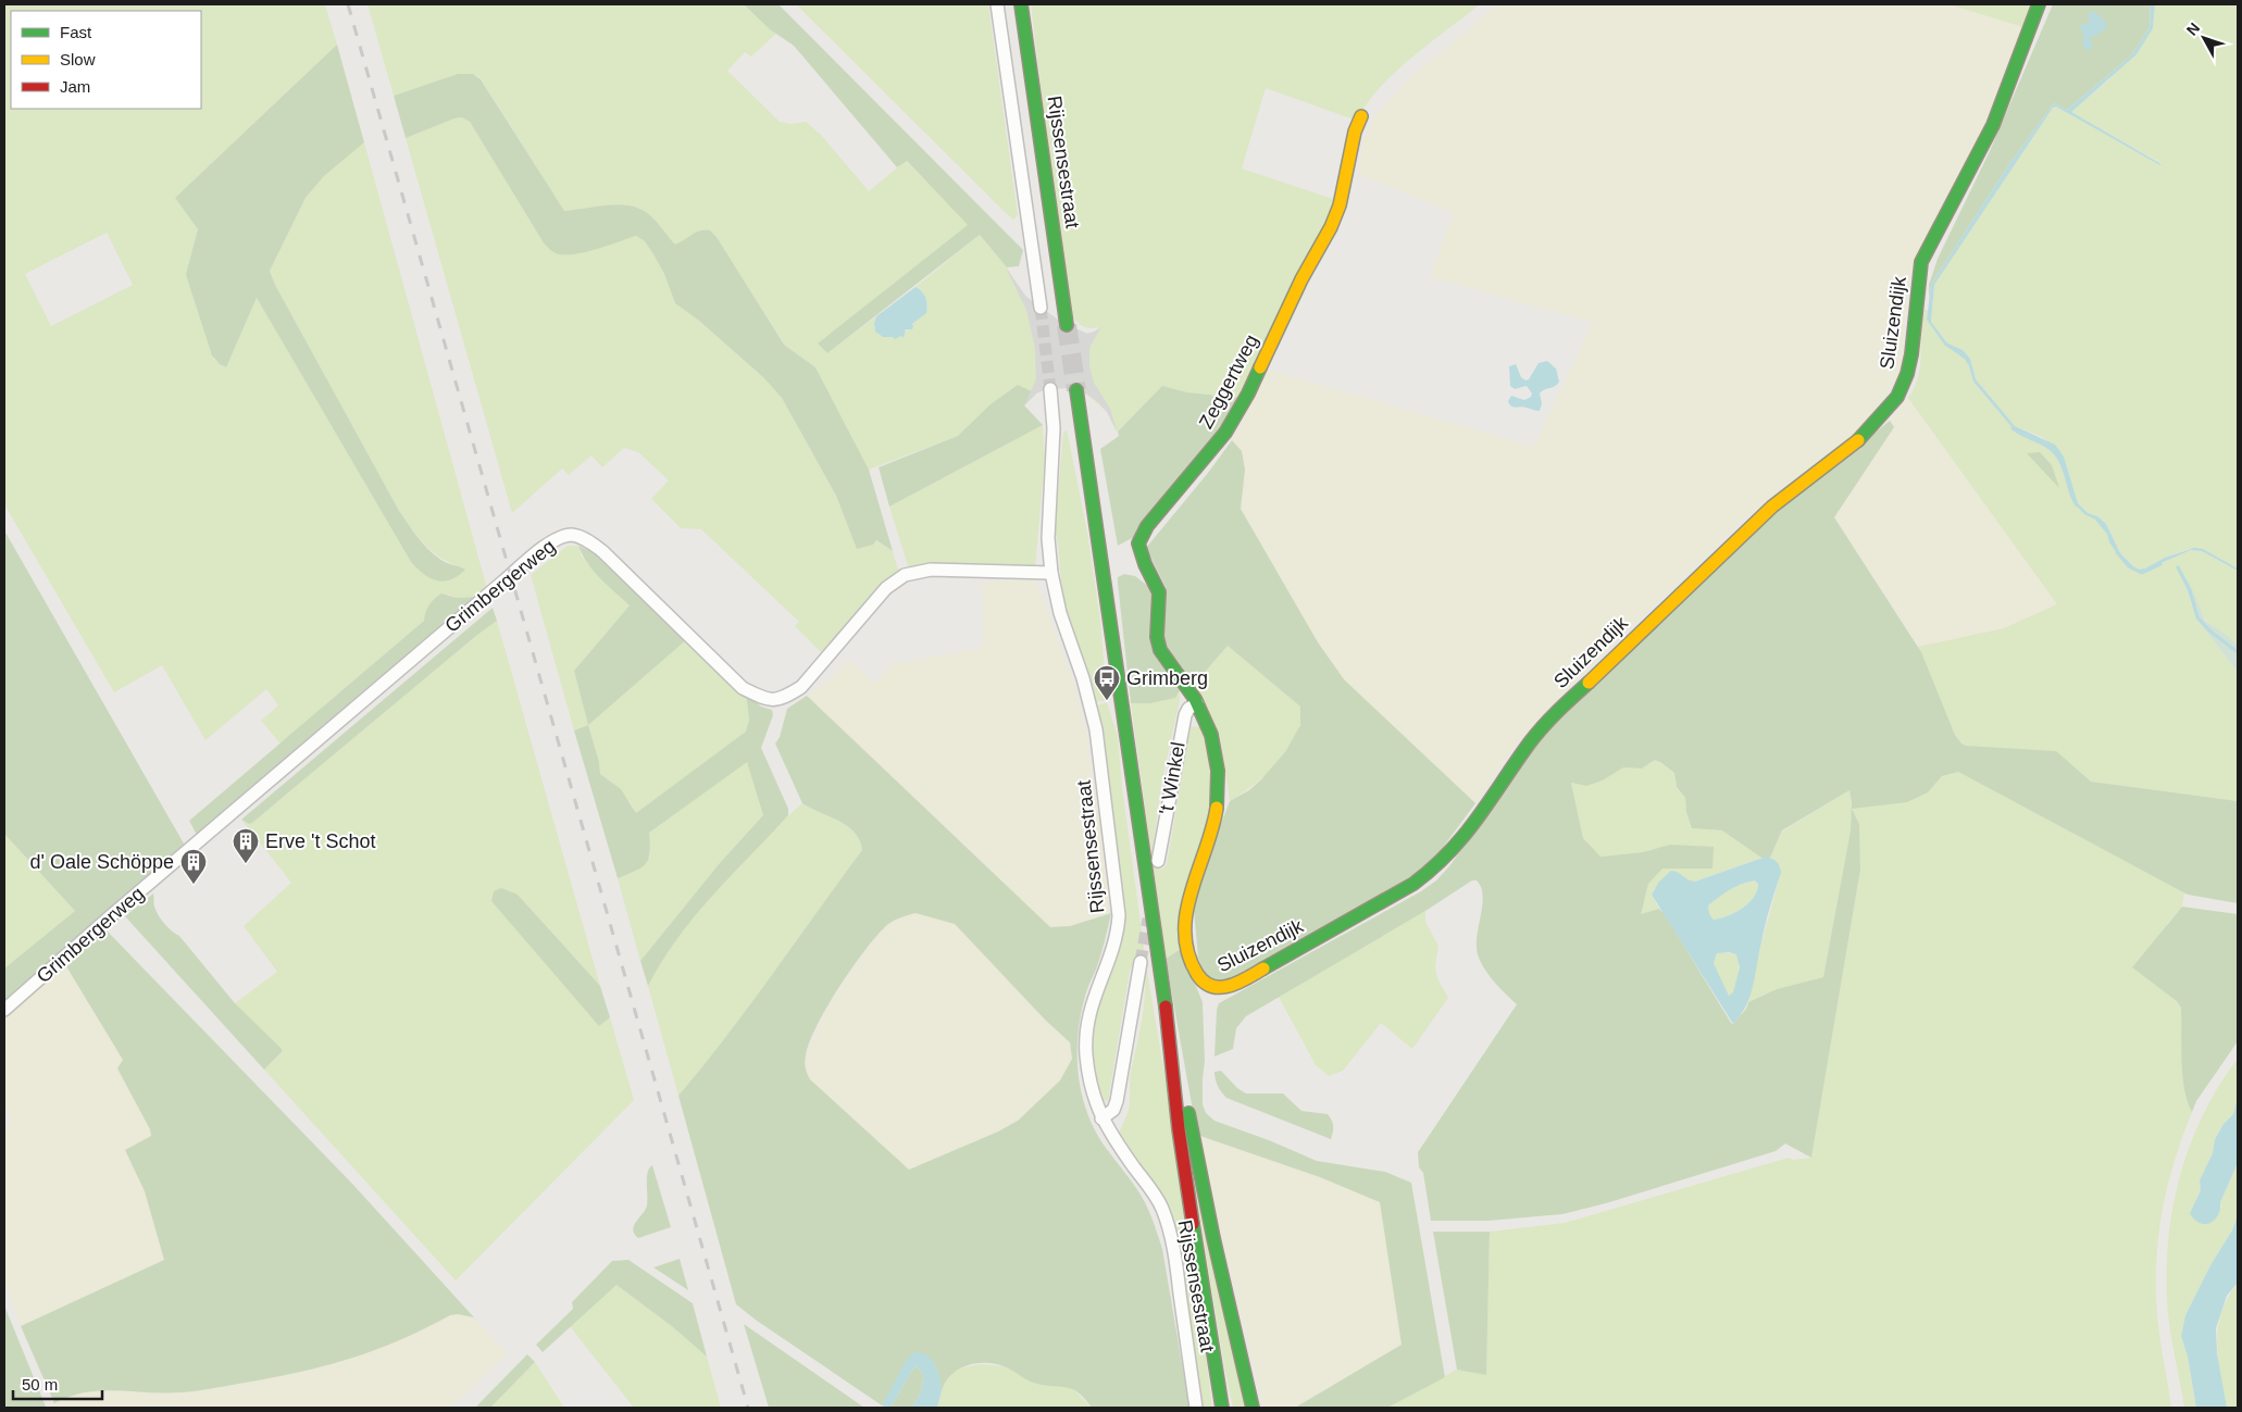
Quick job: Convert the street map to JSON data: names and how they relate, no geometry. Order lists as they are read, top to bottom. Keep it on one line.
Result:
{"streets":{"street":["Rijssensestraat","Sluizendijk","Zeggertweg","Grimbergerweg","'t Winkel"]},"crossings":[["Rijssensestraat","Grimbergerweg"],["Sluizendijk","Zeggertweg"],["Sluizendijk","'t Winkel"],["Zeggertweg","'t Winkel"]],"places":{"bus stop":["Grimberg"],"building":["Erve 't Schot","d' Oale Schöppe"]},"legend":["Fast","Slow","Jam"],"scale_bar":"50 m","north":"top left"}
